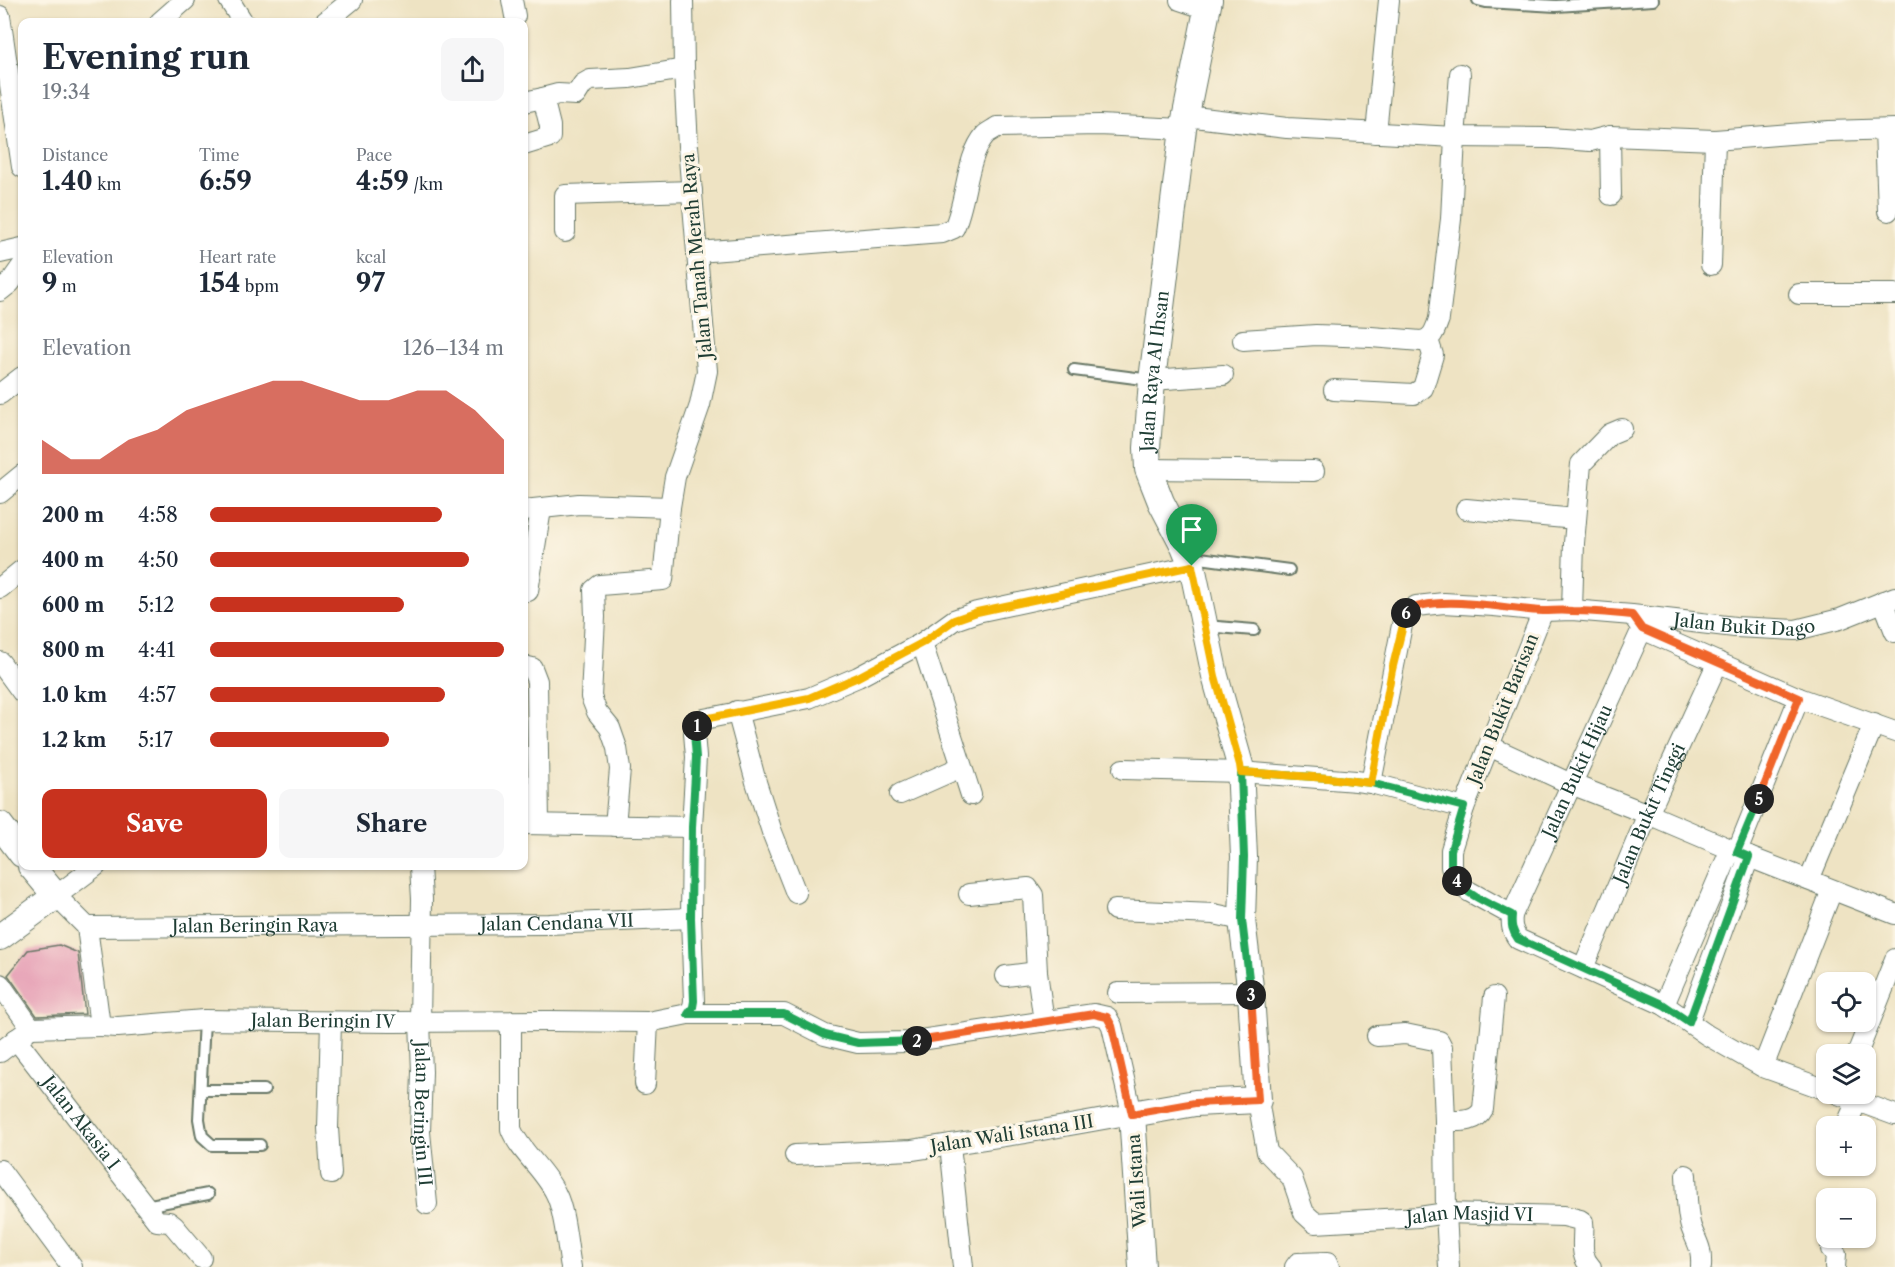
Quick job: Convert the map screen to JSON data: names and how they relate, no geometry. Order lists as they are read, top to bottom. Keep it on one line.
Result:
{"streets":{"street":["Jalan Tanah Merah Raya","Jalan Raya Al Ihsan","Jalan Bukit Dago","Jalan Bukit Barisan","Jalan Bukit Hijau","Jalan Bukit Tinggi","Jalan Cendana VII","Jalan Beringin Raya","Jalan Beringin IV","Jalan Beringin III","Jalan Akasia I","Jalan Wali Istana III","Wali Istana","Jalan Masjid VI"]},"crossings":[["Jalan Raya Al Ihsan","Wali Istana"],["Jalan Raya Al Ihsan","Jalan Masjid VI"],["Jalan Bukit Dago","Jalan Bukit Barisan"],["Jalan Bukit Dago","Jalan Bukit Hijau"],["Jalan Bukit Barisan","Jalan Bukit Hijau"],["Jalan Cendana VII","Jalan Beringin Raya"],["Jalan Cendana VII","Jalan Beringin III"],["Jalan Beringin Raya","Jalan Beringin III"],["Jalan Beringin IV","Jalan Beringin III"],["Jalan Beringin IV","Jalan Akasia I"],["Jalan Wali Istana III","Wali Istana"]],"page":{"heading":["Evening run","19:34"],"stats":[["Distance","1.40 km"],["Time","6:59"],["Pace","4:59 /km"],["Elevation","9 m"],["Heart rate","154 bpm"],["kcal","97"]],"chart":["Elevation","126–134 m"],"list":[{"name":"200 m","note":"4:58"},{"name":"400 m","note":"4:50"},{"name":"600 m","note":"5:12"},{"name":"800 m","note":"4:41"},{"name":"1.0 km","note":"4:57"},{"name":"1.2 km","note":"5:17"}],"pins":["6","1","5","4","3","2"],"buttons":["Save","Share"],"map_buttons":["+","−"]}}
